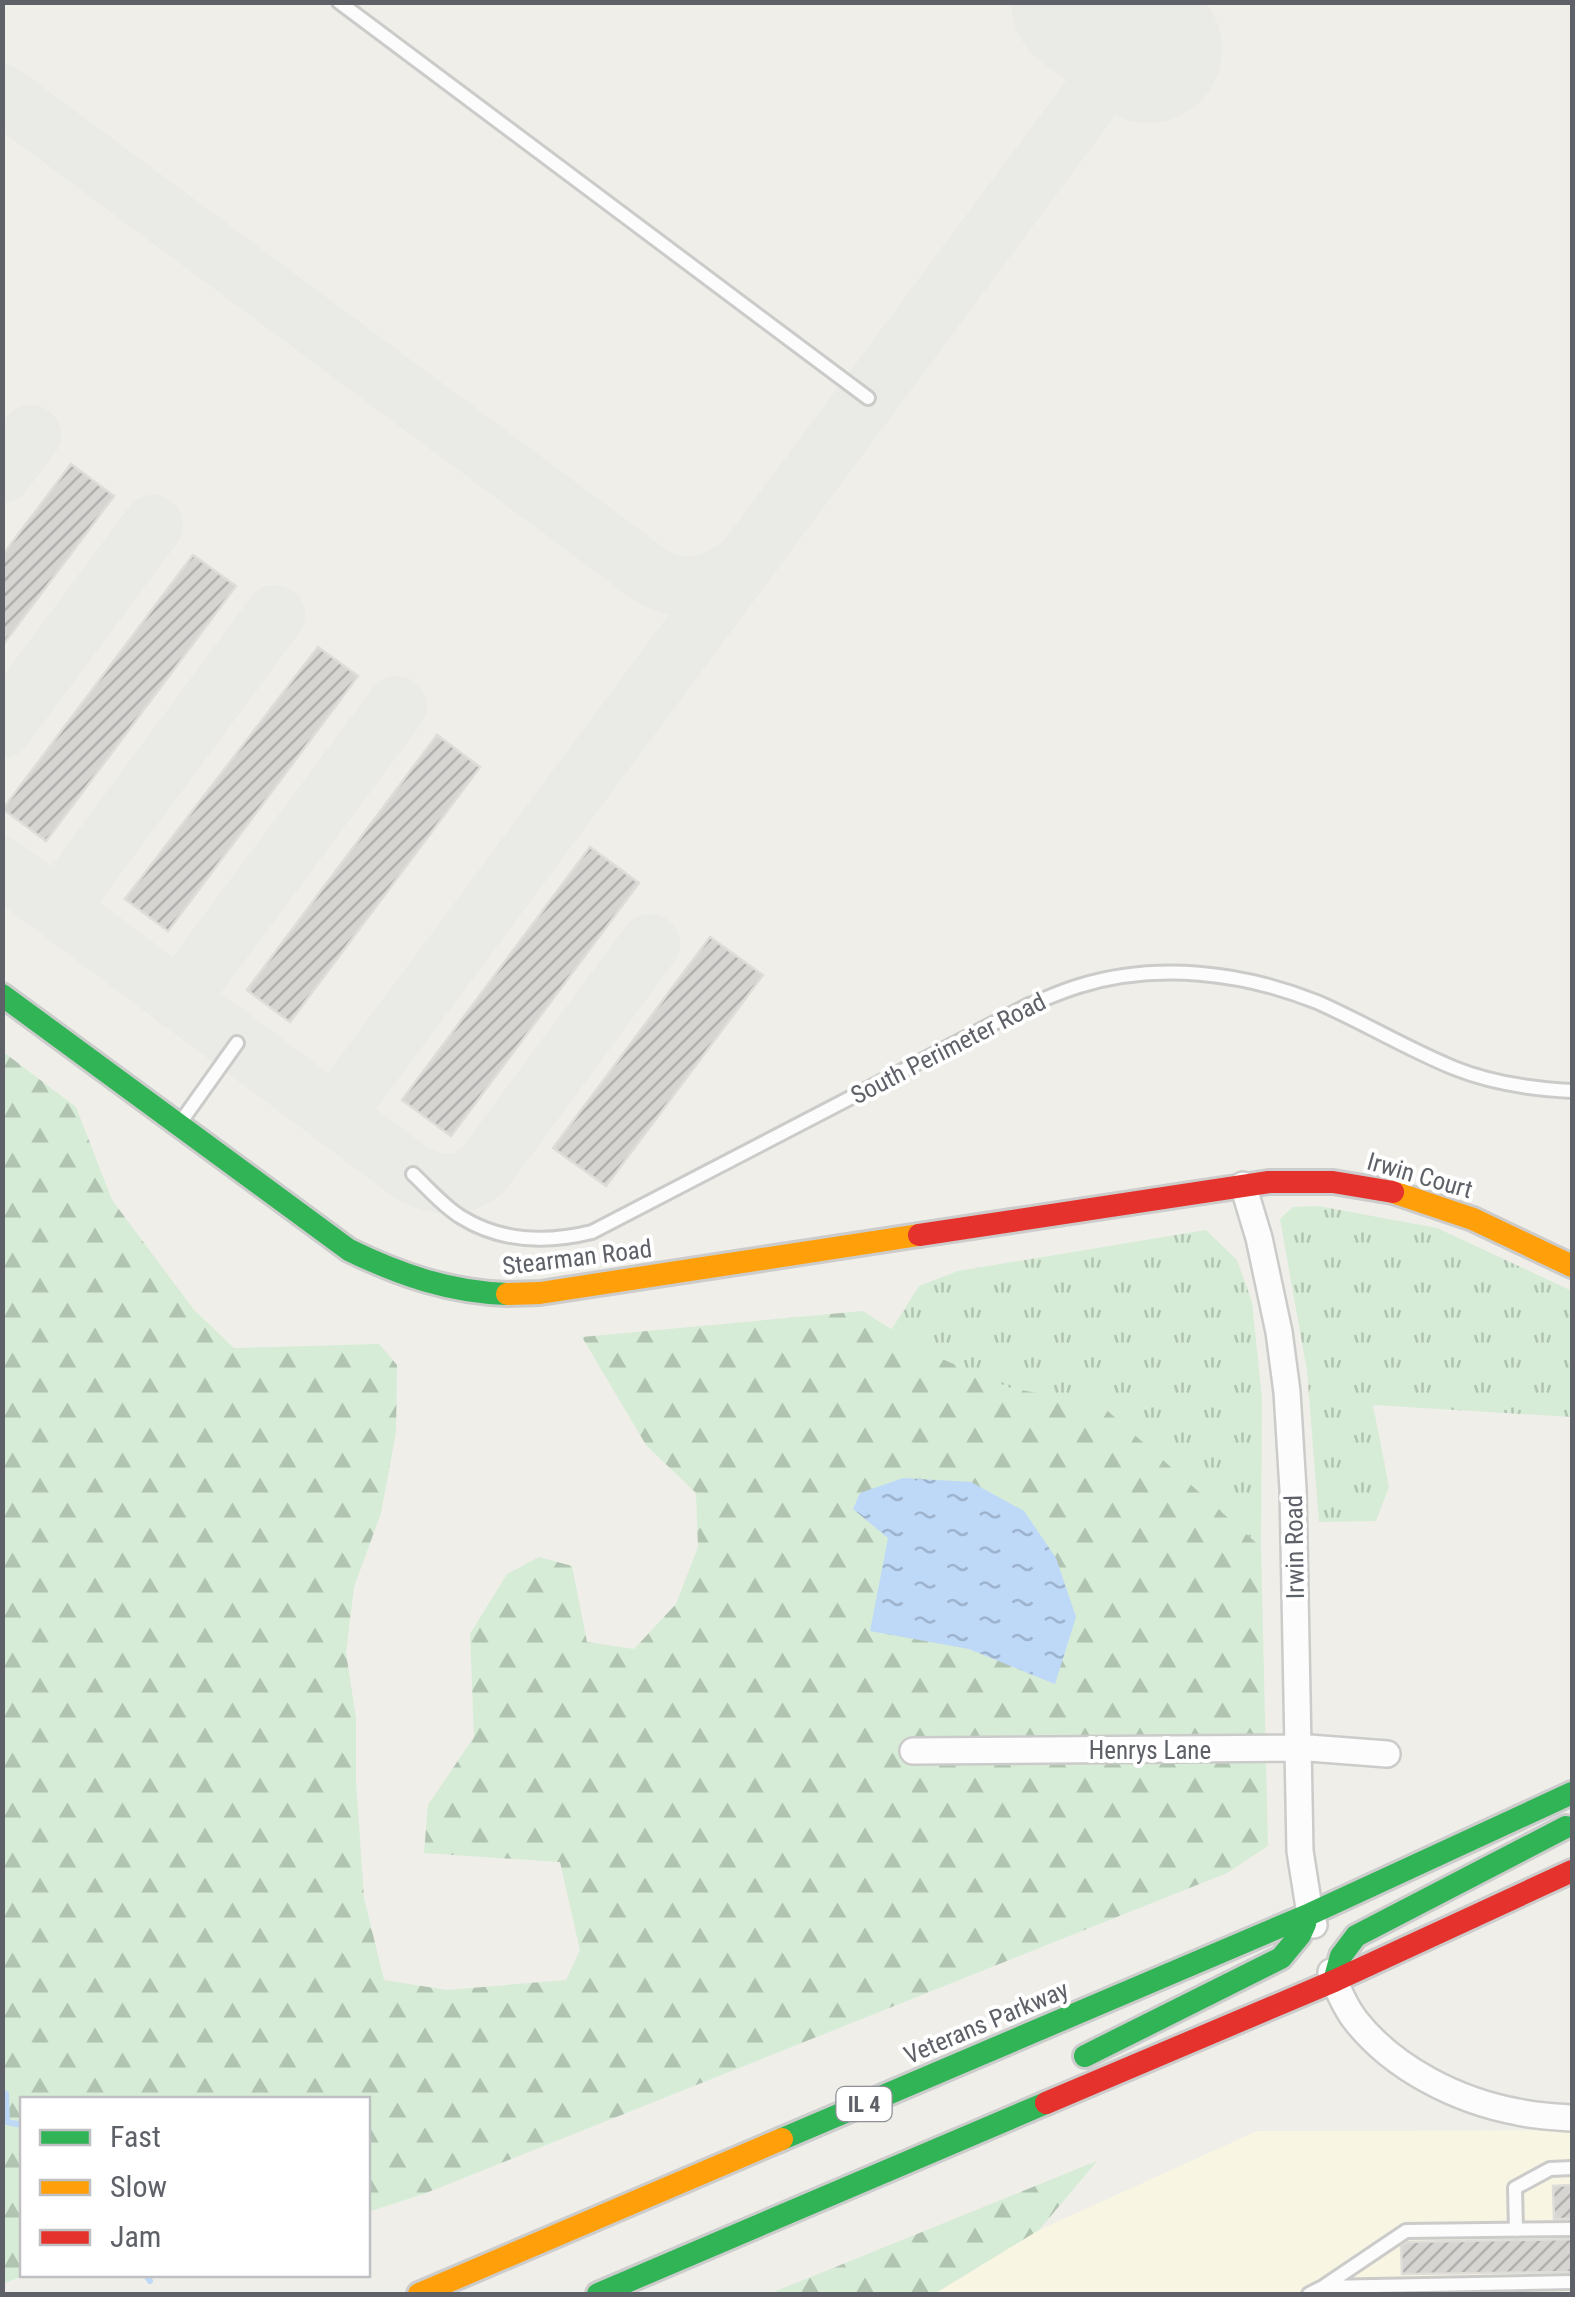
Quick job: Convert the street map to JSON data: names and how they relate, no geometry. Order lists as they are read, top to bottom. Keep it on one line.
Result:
{"streets":{"main road":["Irwin Court","Stearman Road","Veterans Parkway","IL 4"],"street":["Irwin Road","Henrys Lane"],"lane":["South Perimeter Road"]},"crossings":[["Irwin Court","Stearman Road"],["Irwin Court","Irwin Road"],["Stearman Road","Irwin Road"],["Irwin Road","Henrys Lane"],["Irwin Road","Veterans Parkway"]],"legend":["Fast","Slow","Jam"]}
